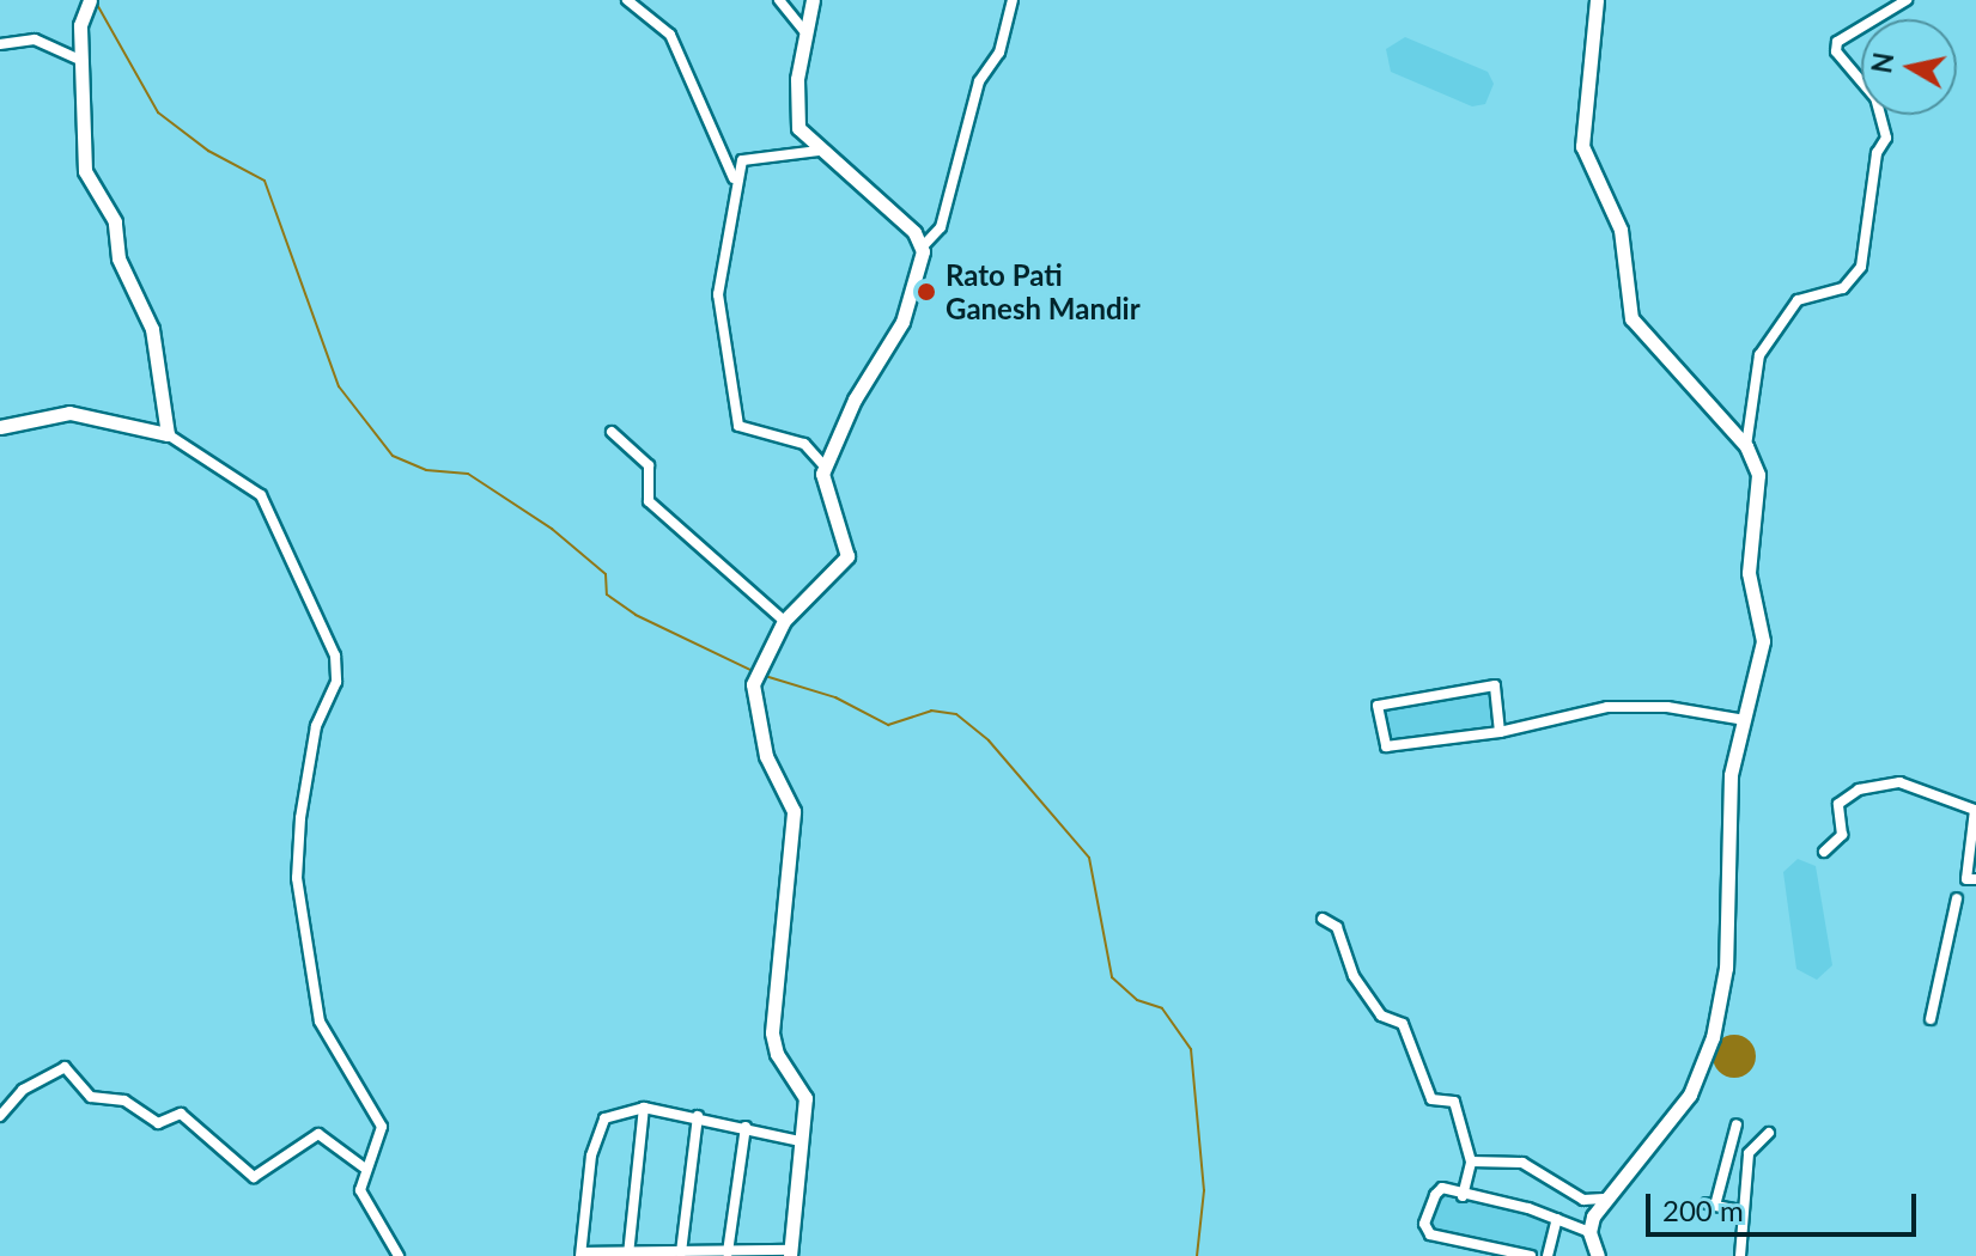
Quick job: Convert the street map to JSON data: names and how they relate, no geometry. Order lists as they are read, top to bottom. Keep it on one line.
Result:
{"places":["Rato Pati Ganesh Mandir"],"scale_bar":"200 m","north":"left"}
